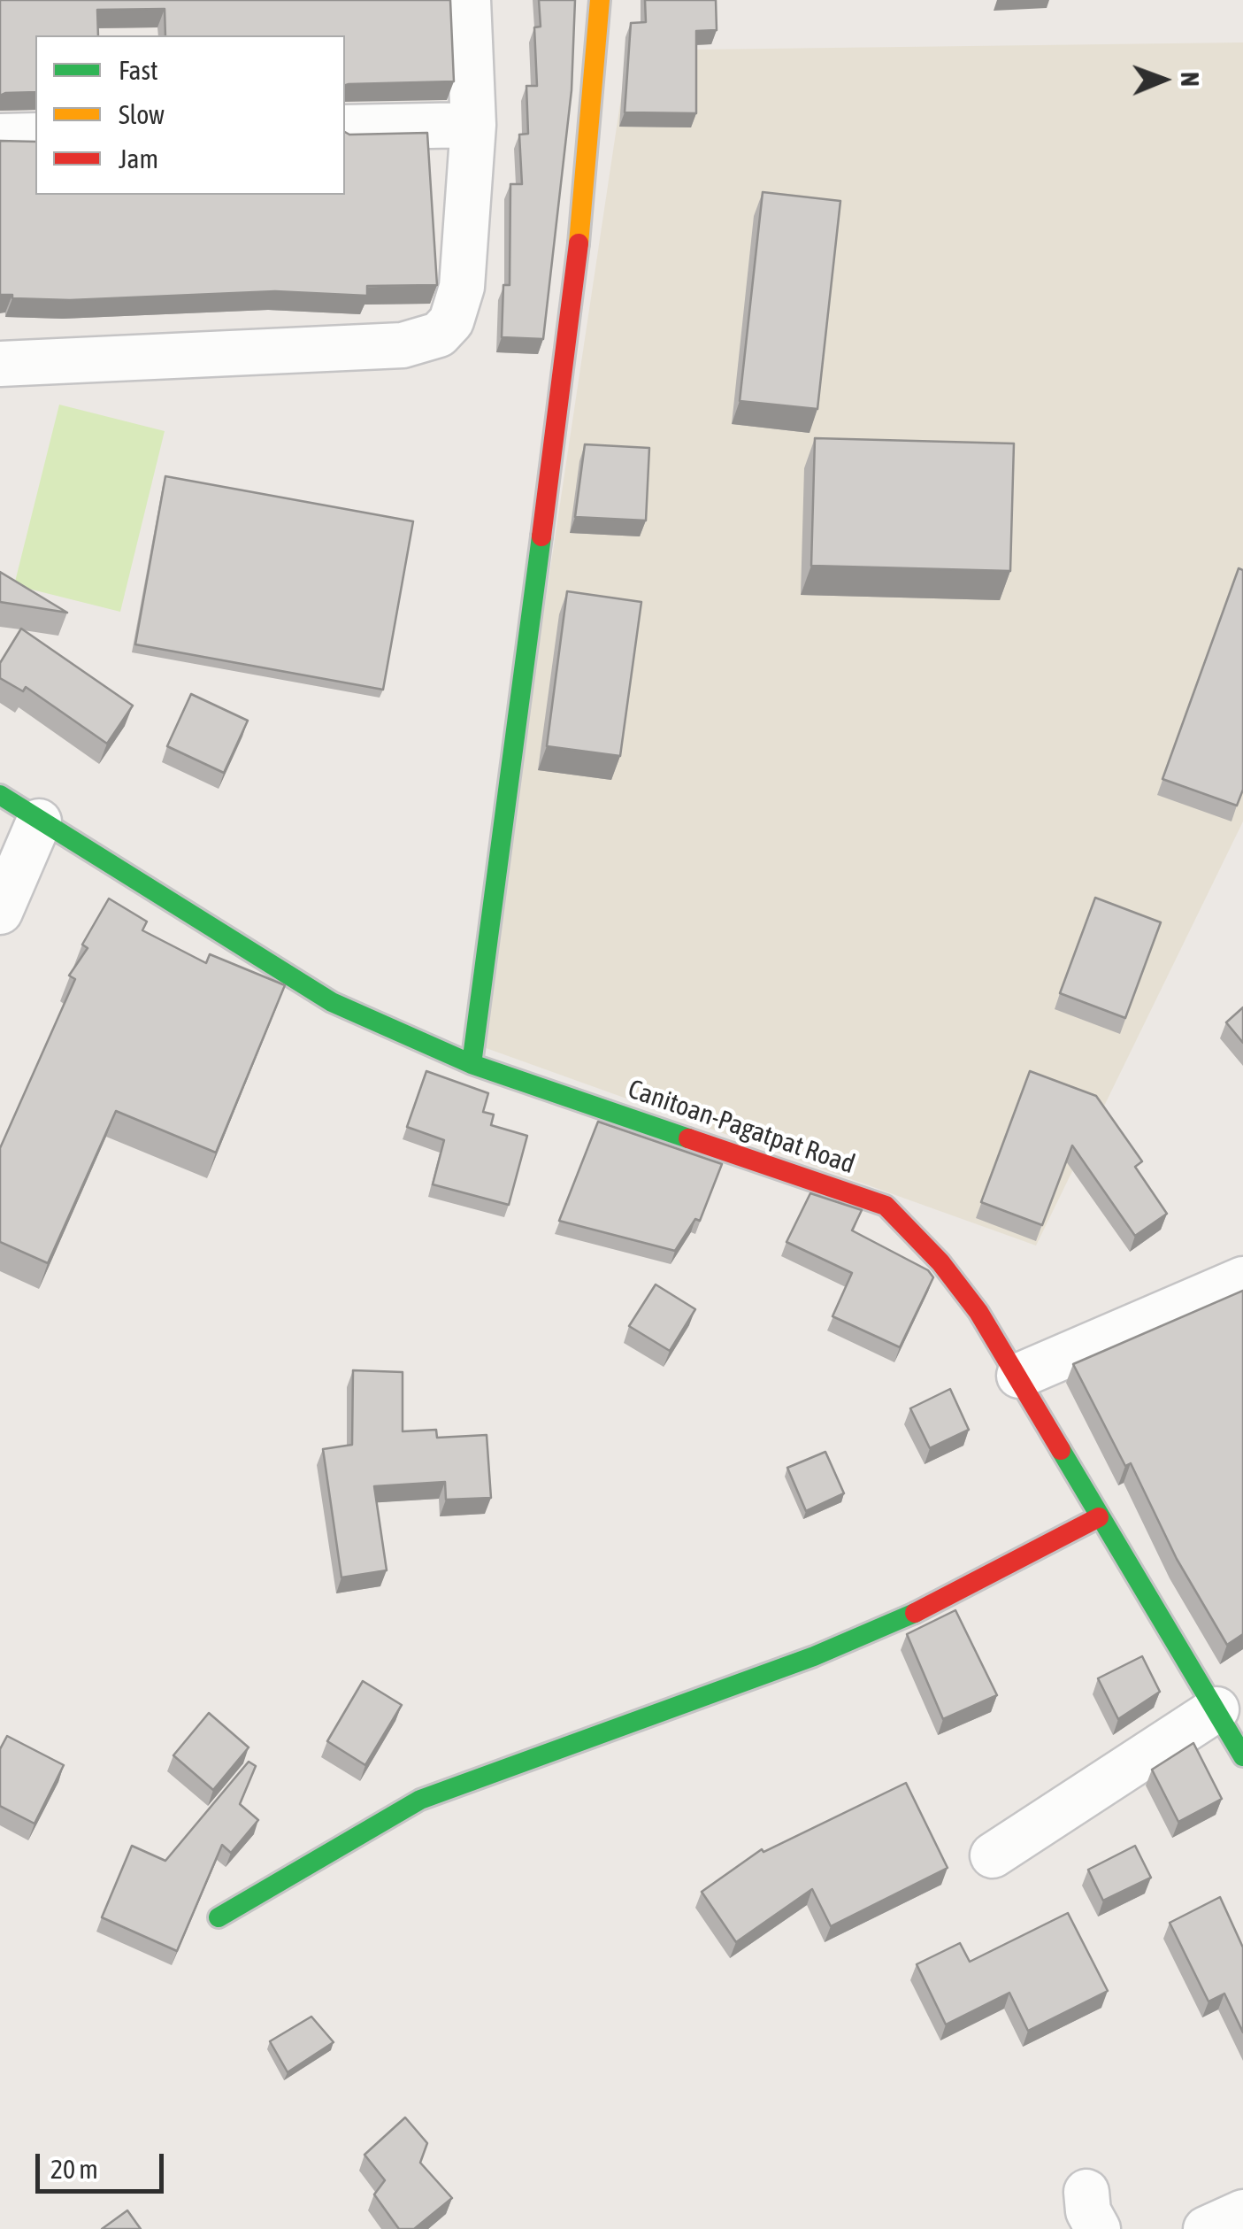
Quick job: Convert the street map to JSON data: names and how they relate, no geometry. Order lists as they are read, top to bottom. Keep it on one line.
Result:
{"streets":{"street":["Canitoan-Pagatpat Road"]},"legend":["Fast","Slow","Jam"],"scale_bar":"20 m","north":"right"}
